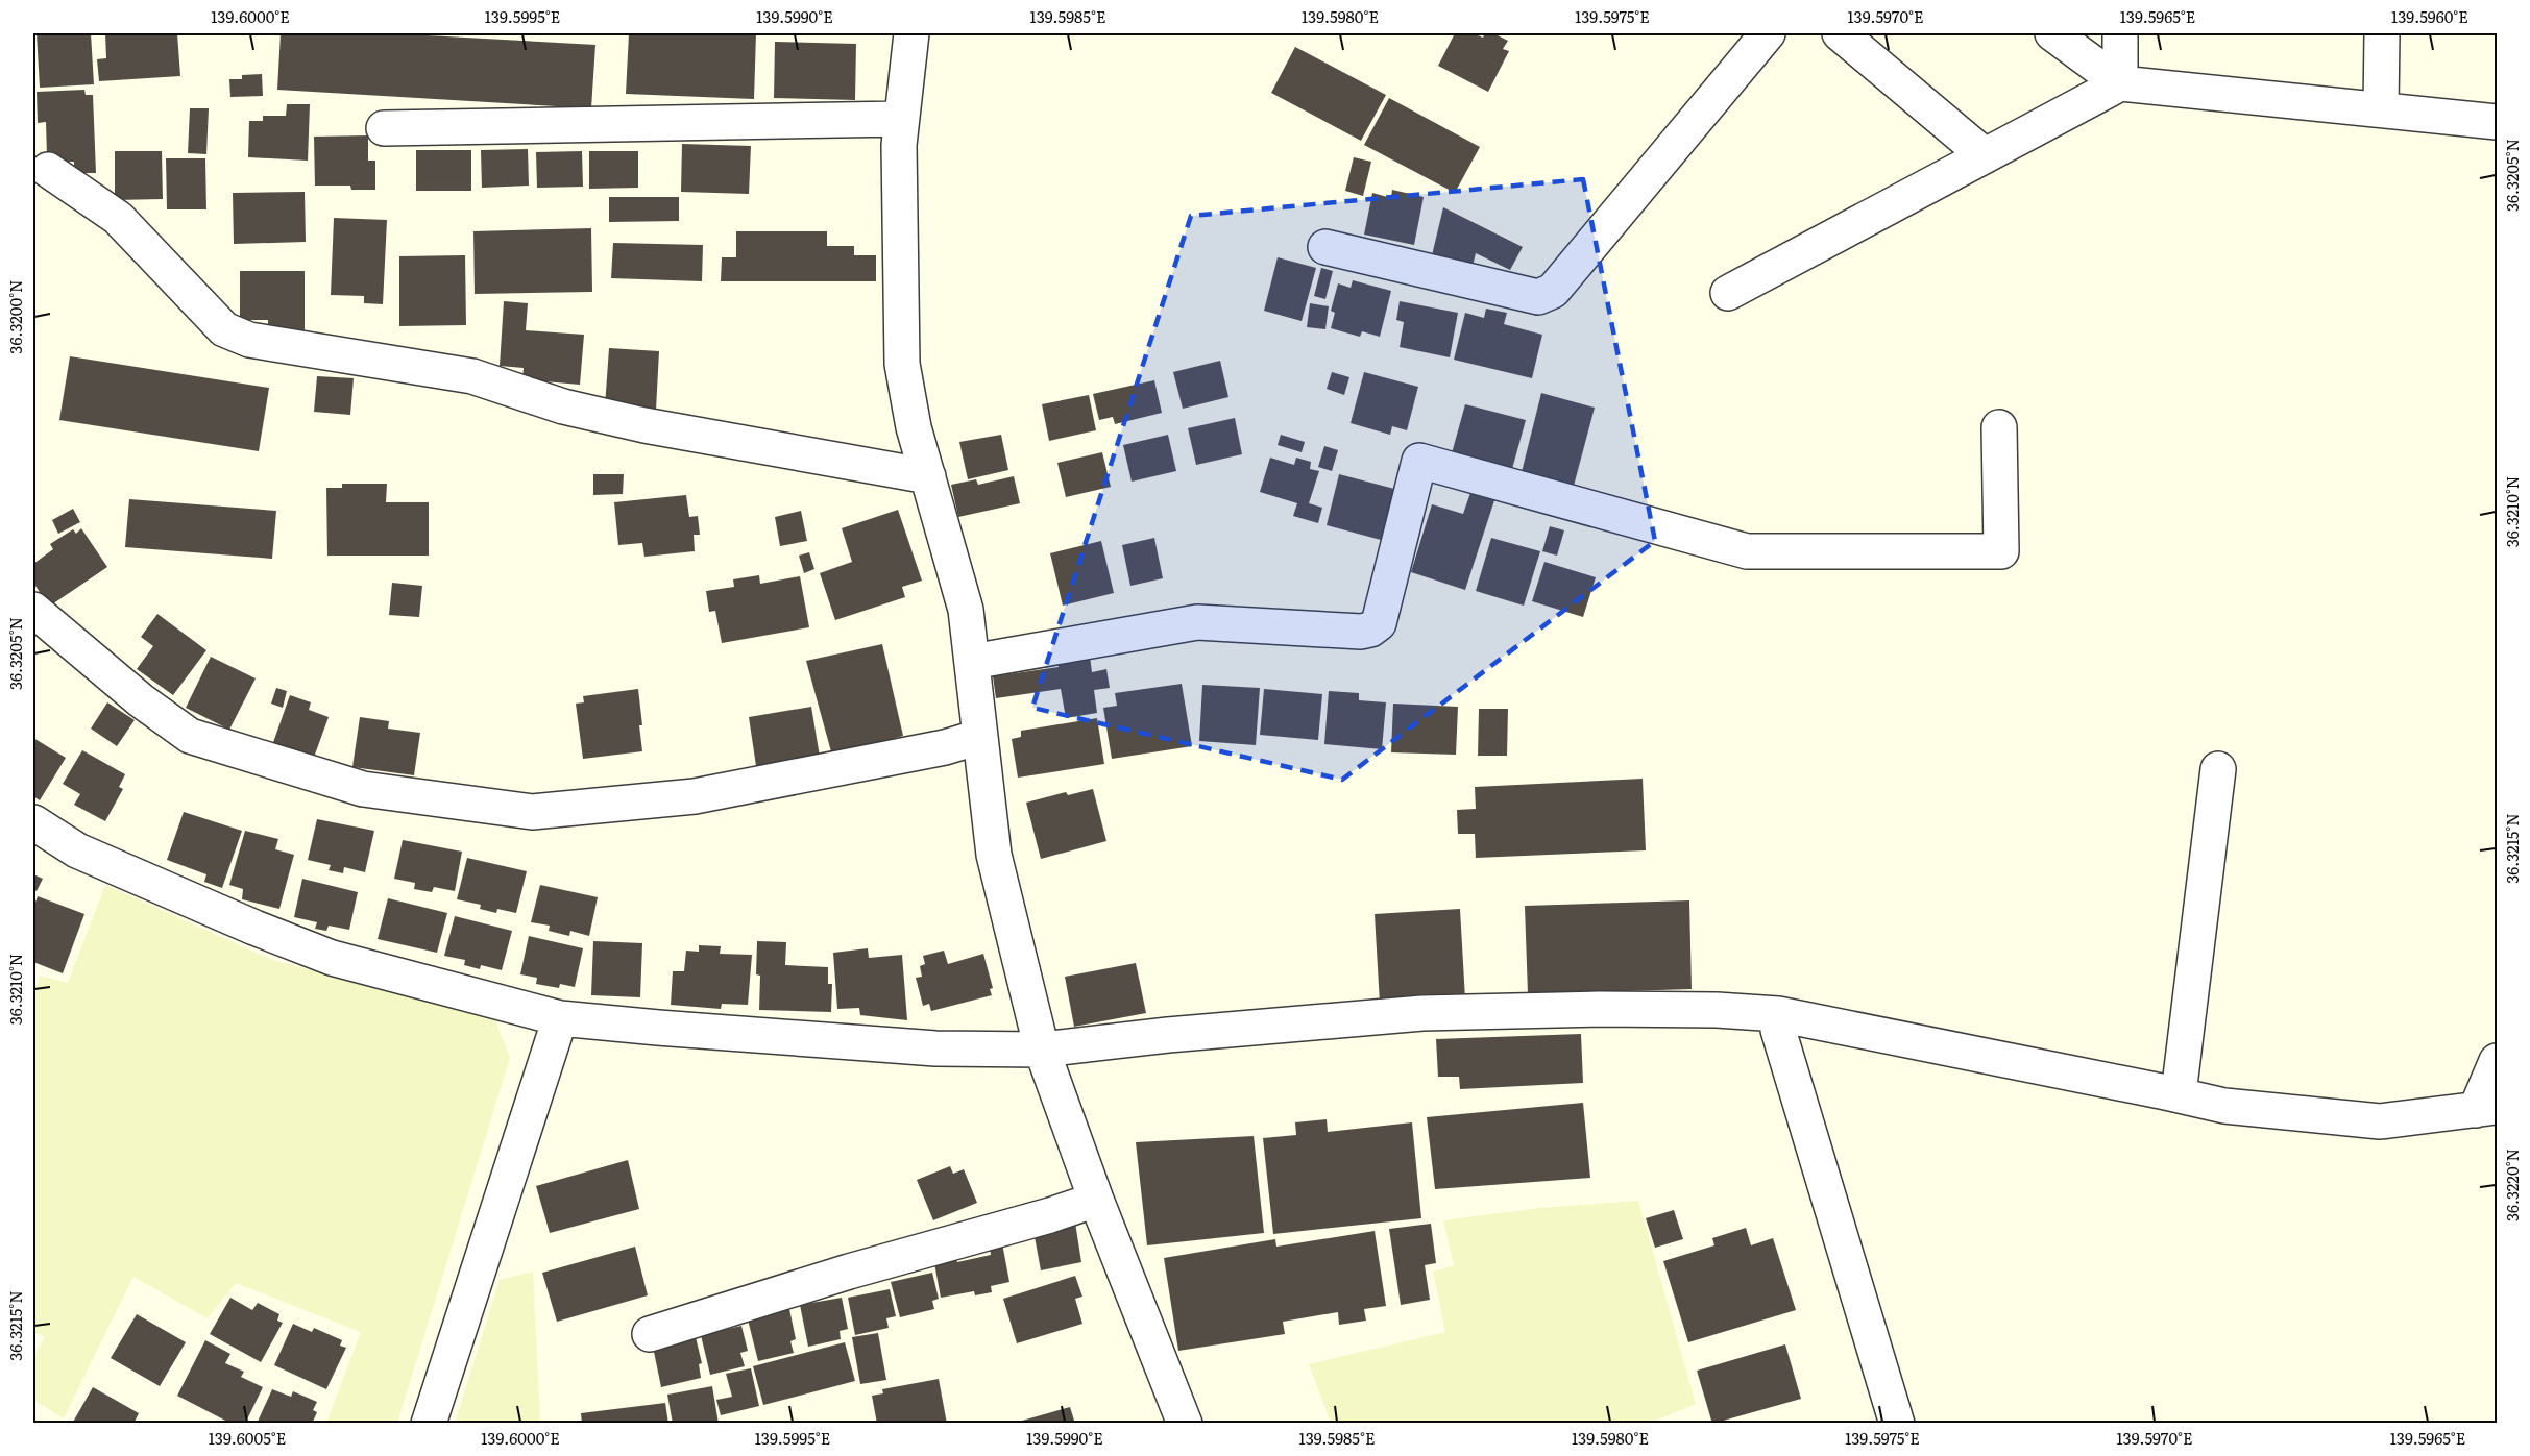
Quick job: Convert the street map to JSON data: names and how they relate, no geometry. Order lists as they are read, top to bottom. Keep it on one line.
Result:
{"coordinates":["139.6000°E","139.5995°E","139.5990°E","139.5985°E","139.5980°E","139.5975°E","139.5970°E","139.5965°E","139.5960°E","36.3205°N","36.3200°N","36.3210°N","36.3215°N","36.3220°N","139.6005°E"]}
